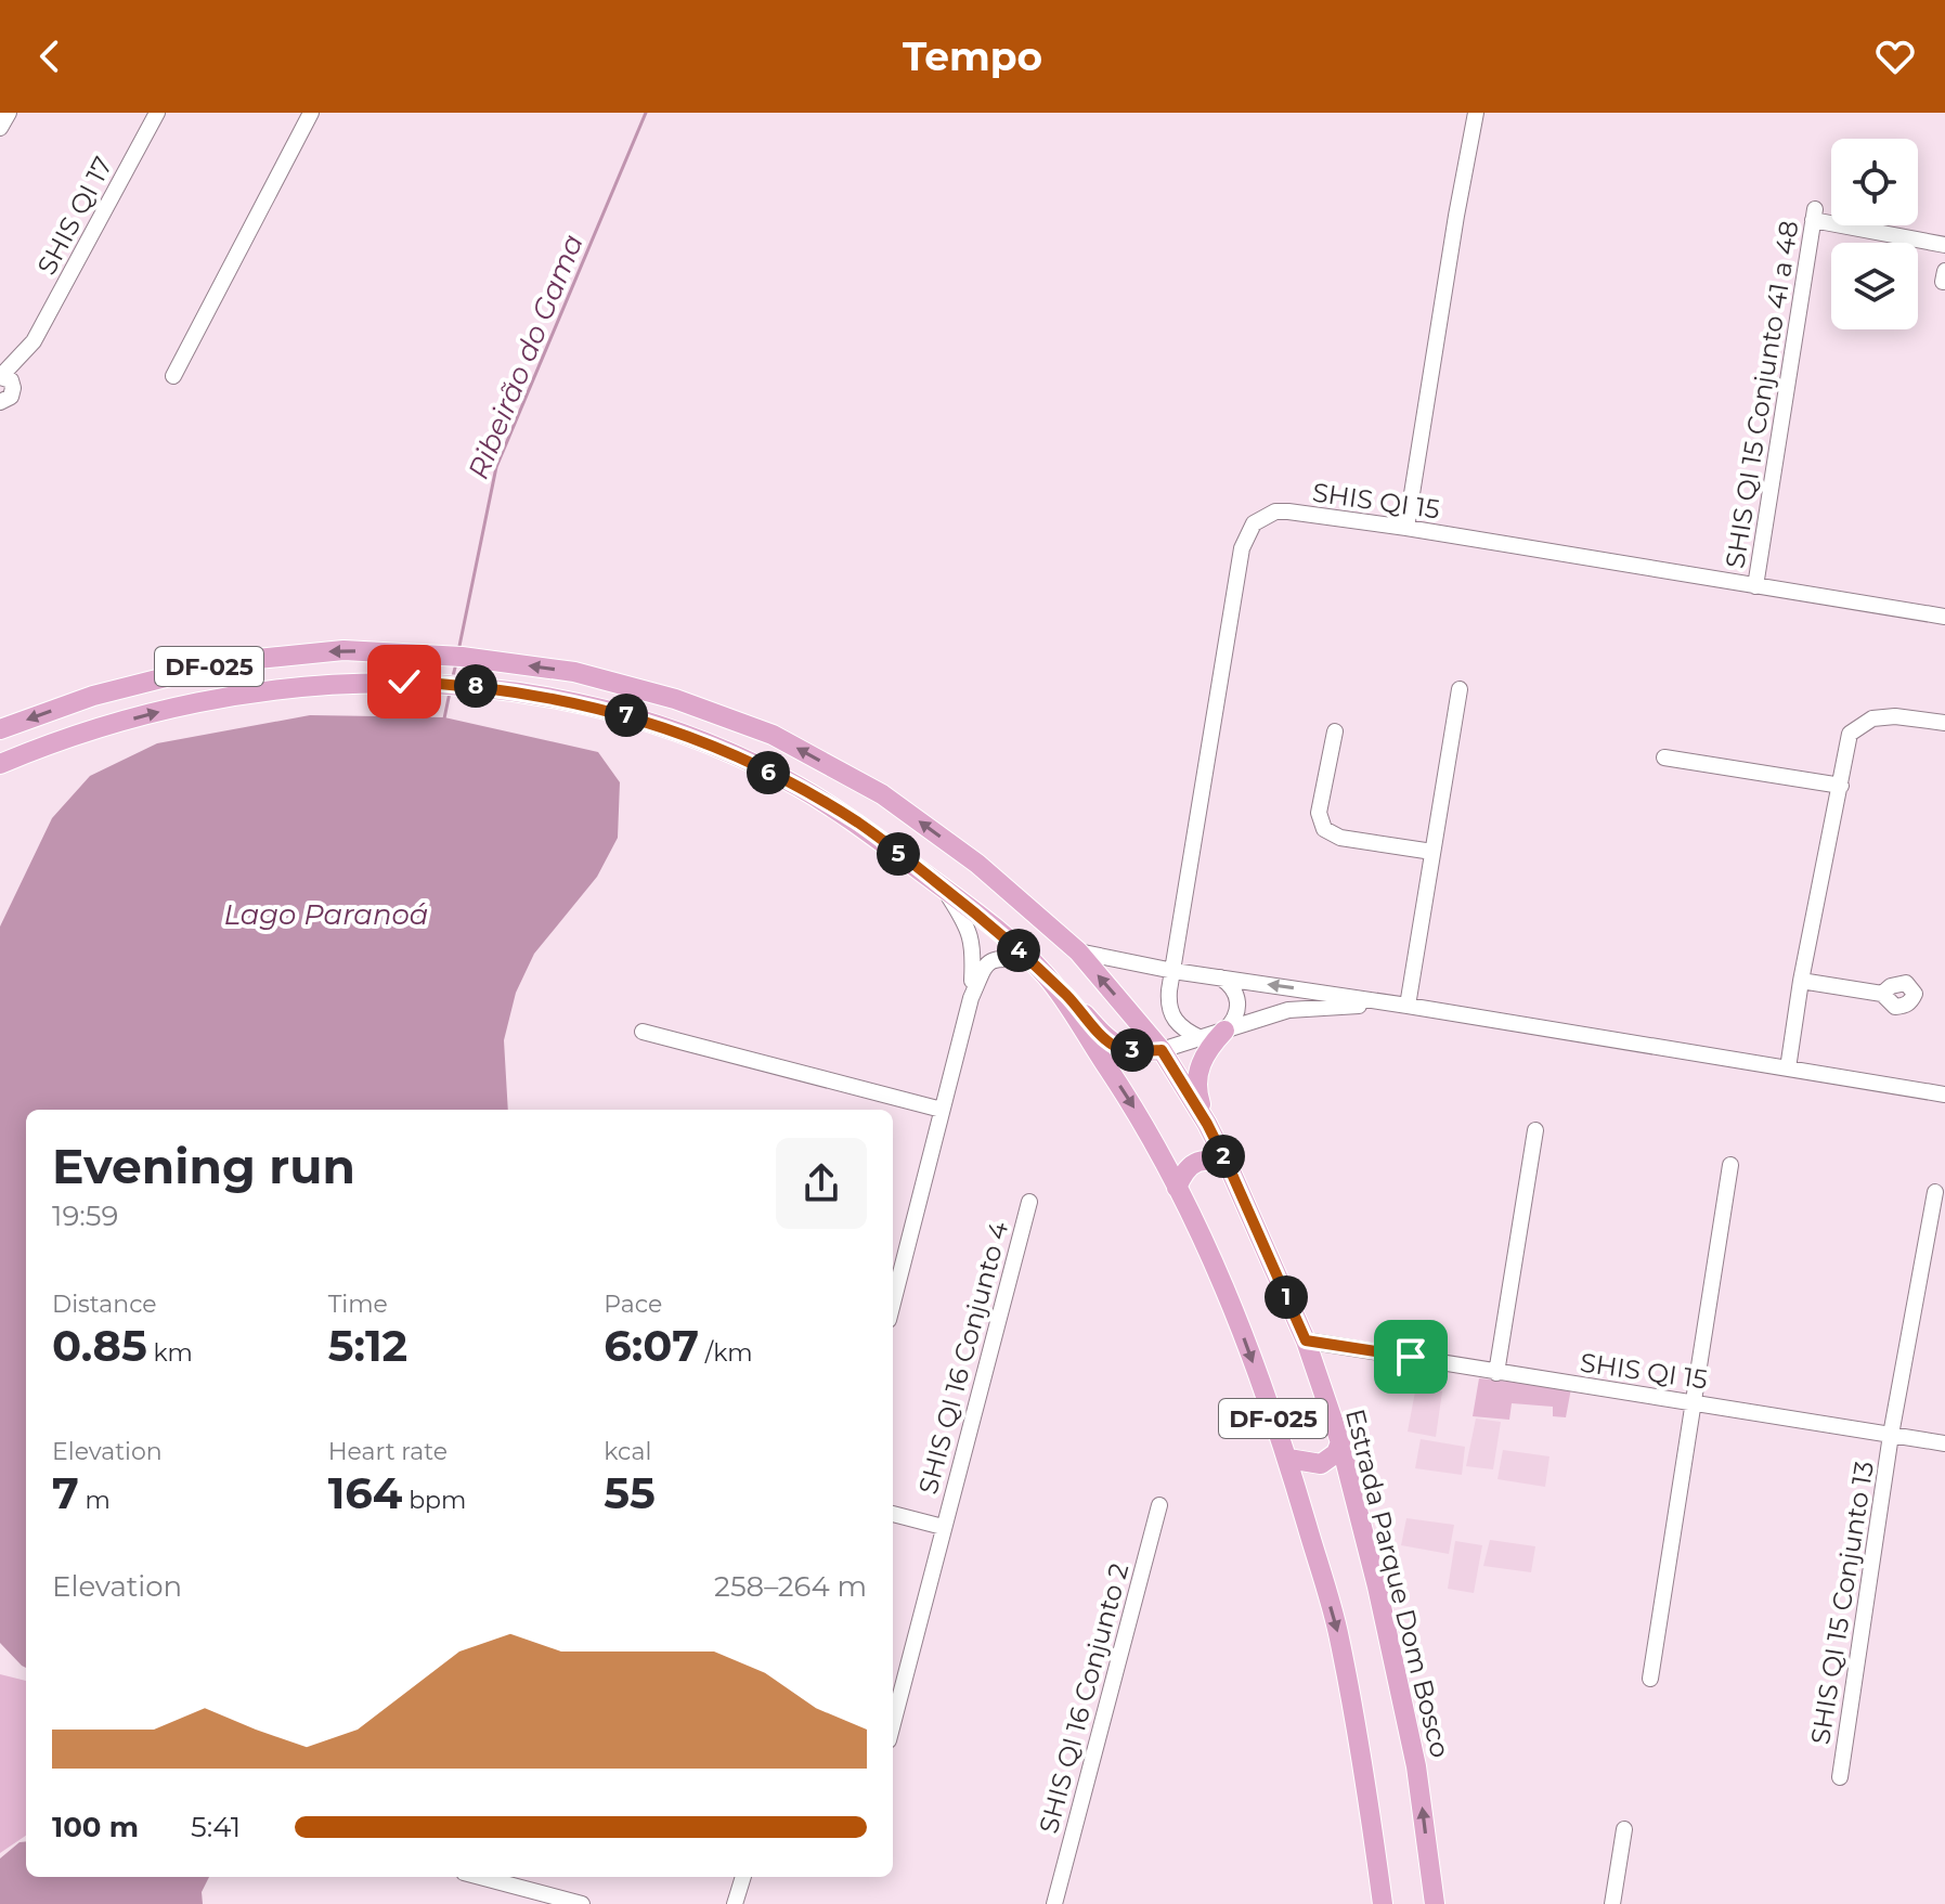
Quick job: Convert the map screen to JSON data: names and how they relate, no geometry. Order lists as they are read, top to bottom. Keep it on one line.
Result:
{"streets":{"main road":["DF-025","Estrada Parque Dom Bosco"],"street":["SHIS QI 17","SHIS QI 15 Conjunto 41 a 48","SHIS QI 15","SHIS QI 16 Conjunto 4","SHIS QI 15 Conjunto 13","SHIS QI 16 Conjunto 2"]},"crossings":[["SHIS QI 15 Conjunto 41 a 48","SHIS QI 15"],["SHIS QI 15","Estrada Parque Dom Bosco"],["SHIS QI 15","SHIS QI 15 Conjunto 13"]],"one_way":["Estrada Parque Dom Bosco"],"water":["Ribeirão do Gama","Lago Paranoá"],"page":{"header":"Tempo","pins":["8","7","6","5","4","3","2","1"],"heading":["Evening run","19:59"],"stats":[["Distance","0.85 km"],["Time","5:12"],["Pace","6:07 /km"],["Elevation","7 m"],["Heart rate","164 bpm"],["kcal","55"]],"chart":["Elevation","258–264 m"],"list":[{"name":"100 m","note":"5:41"}]}}
